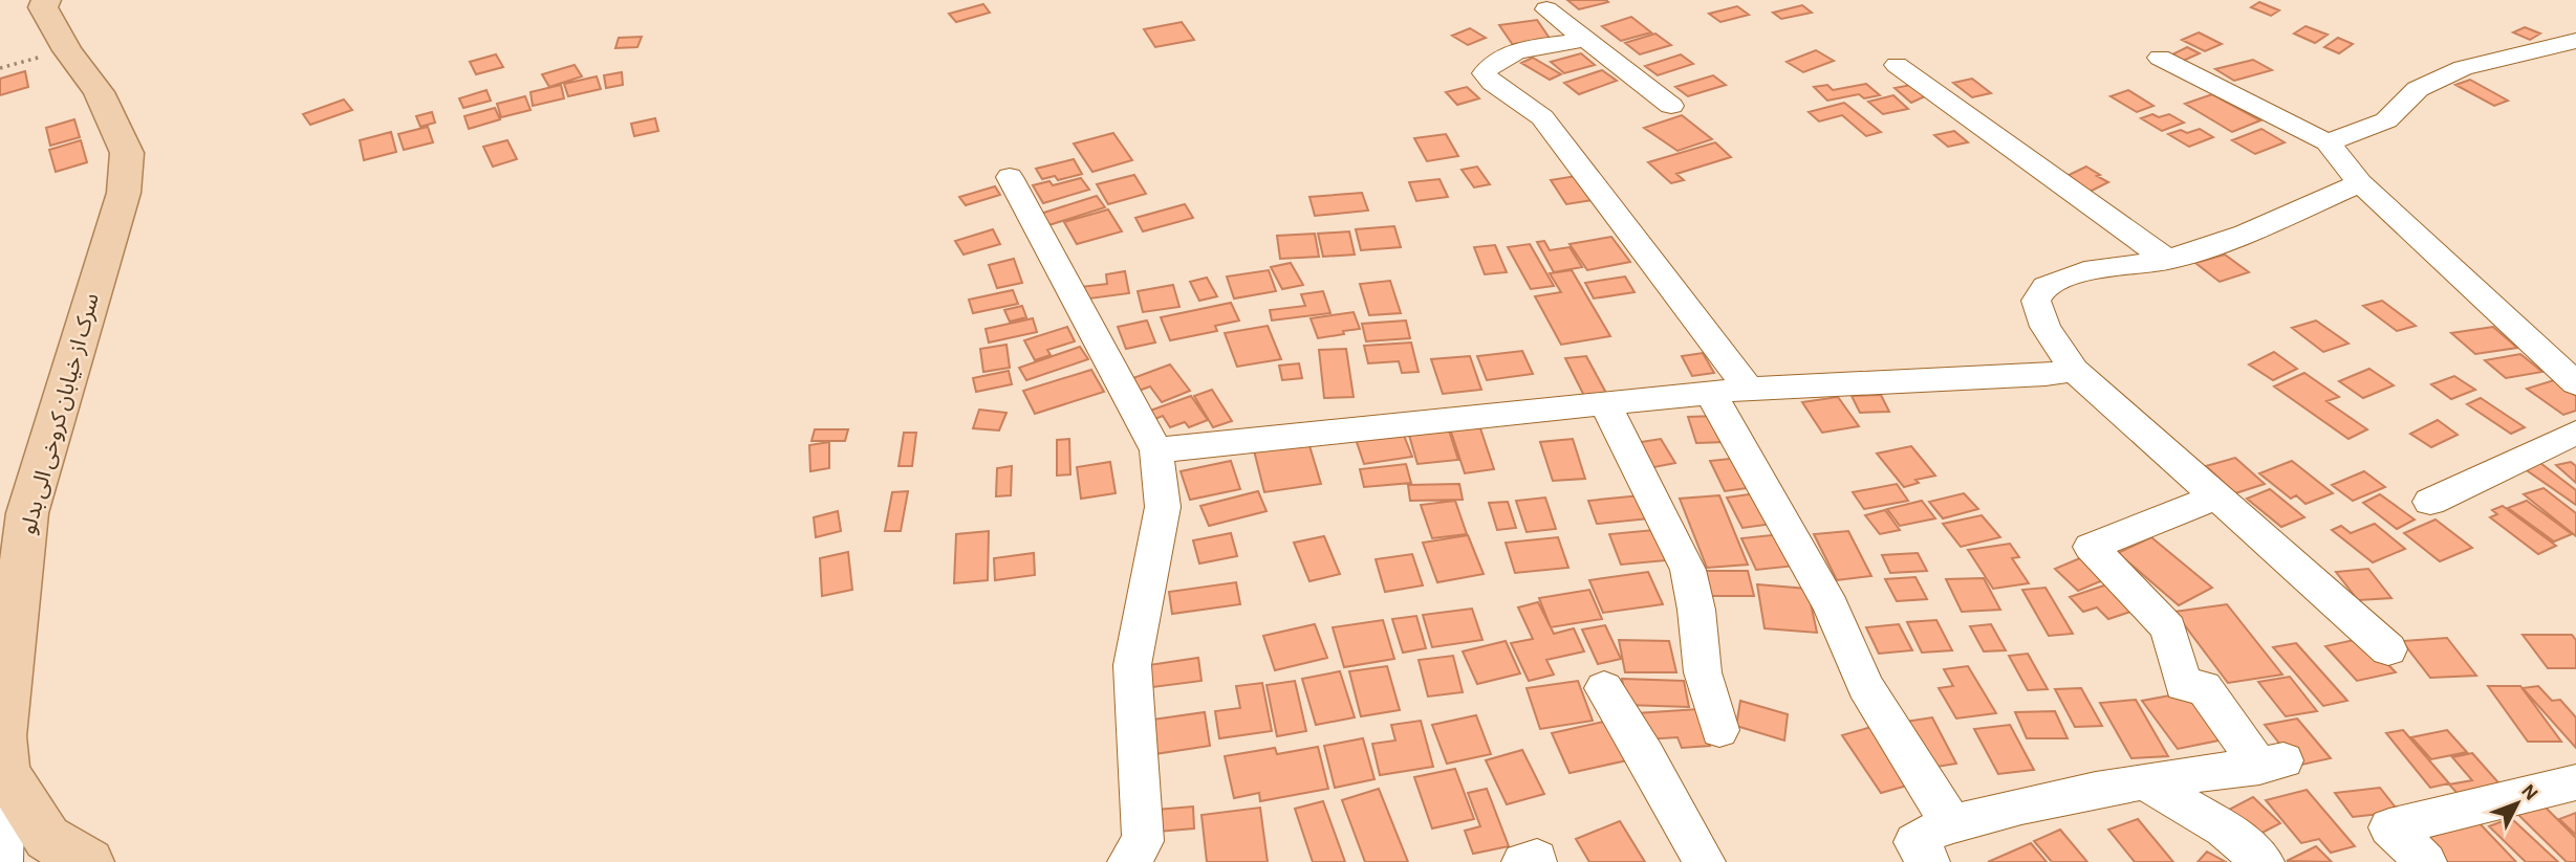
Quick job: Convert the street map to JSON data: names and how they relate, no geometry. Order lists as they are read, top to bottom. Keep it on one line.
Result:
{"streets":{"main road":["سرک از خیابان کروخی الی بدلو"]},"north":"top right"}
